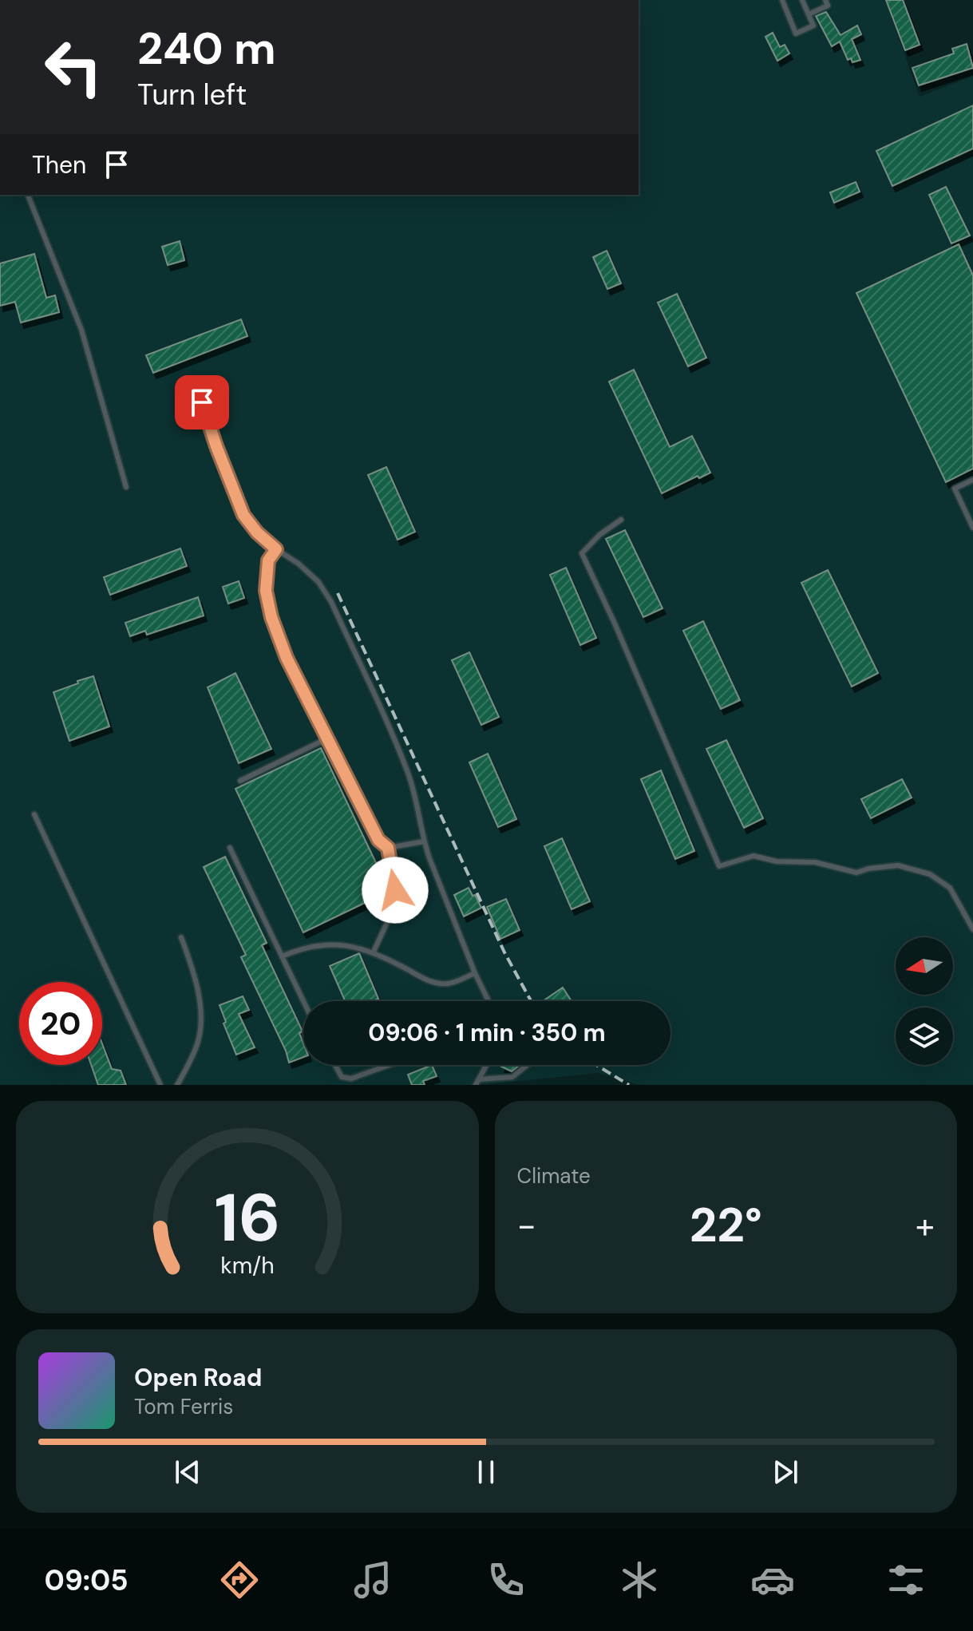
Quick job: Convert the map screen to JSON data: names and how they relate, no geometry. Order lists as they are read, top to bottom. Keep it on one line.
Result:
{"north":"left","page":{"turn":["240 m","Turn left"],"then":"Then","limit":"20","trip":"09:06 · 1 min · 350 m","tile":"Climate","heat":["−","22°","+"],"song":["Open Road","Tom Ferris"],"tabs":"09:05","gauge":["16","km/h"]}}
